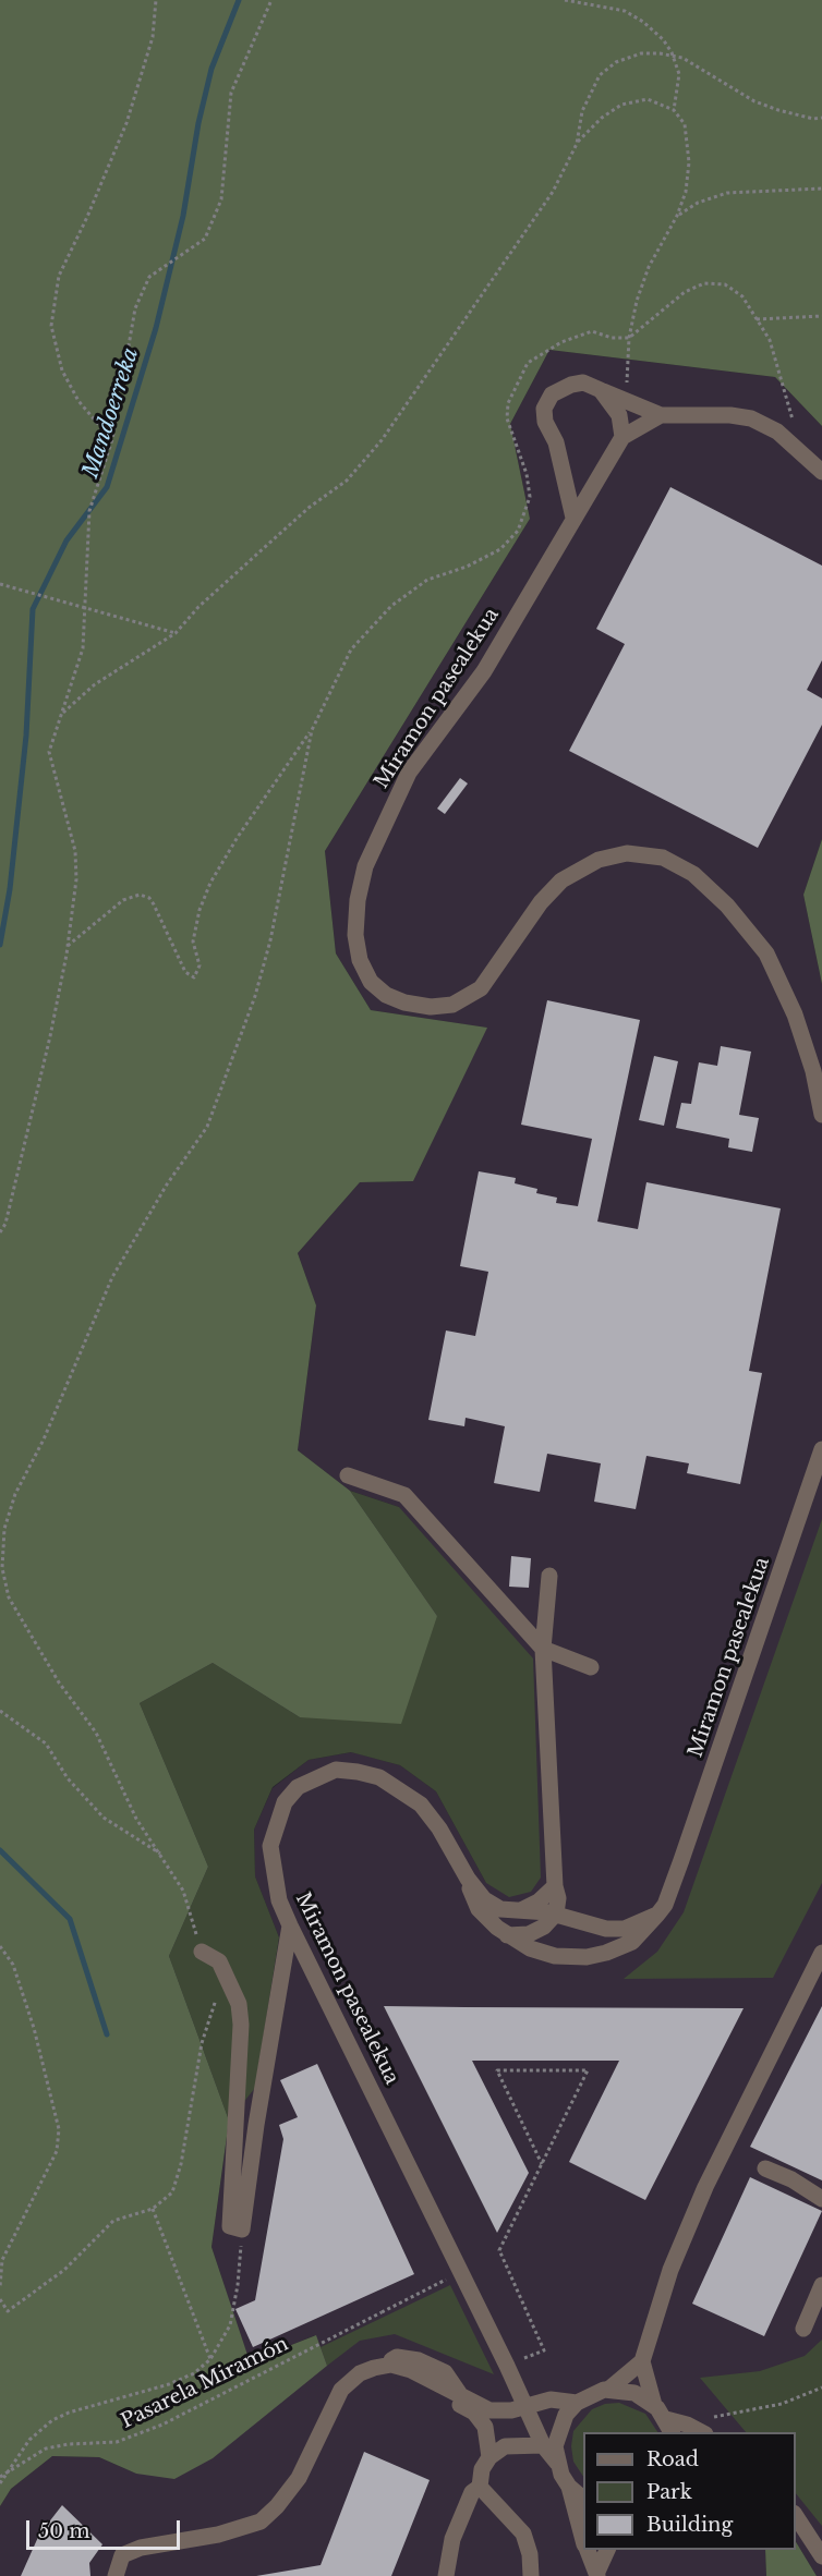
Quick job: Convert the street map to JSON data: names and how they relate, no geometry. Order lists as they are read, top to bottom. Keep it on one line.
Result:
{"streets":{"street":["Miramon pasealekua"],"path":["Pasarela Miramón"]},"water":["Mandoerreka"],"legend":["Road","Park","Building"],"scale_bar":"50 m"}
